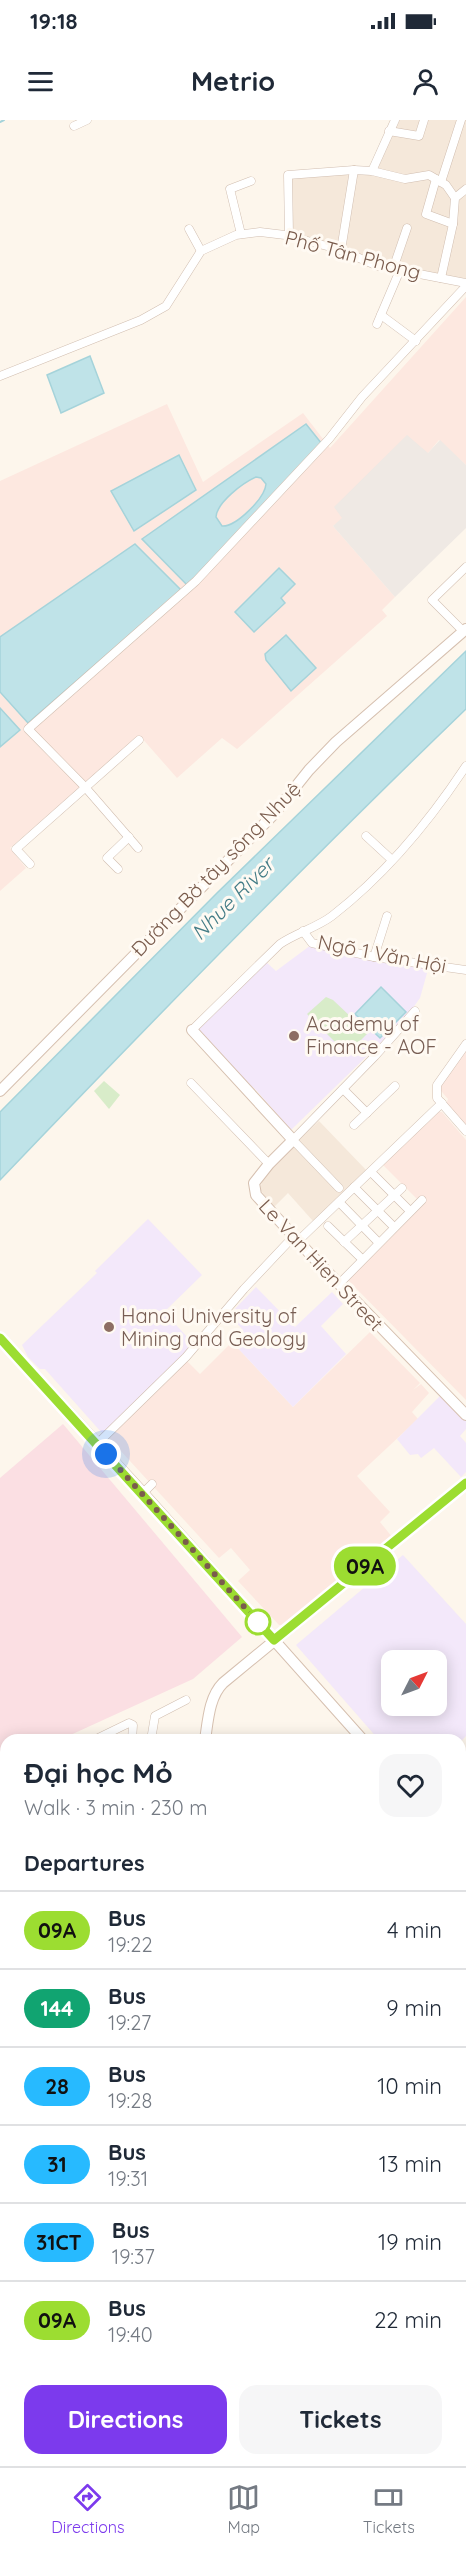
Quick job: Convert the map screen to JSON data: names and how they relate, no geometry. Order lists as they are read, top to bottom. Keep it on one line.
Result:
{"streets":{"street":["Phố Tân Phong","Đường Bờ tây sông Nhuệ","Ngõ 1 Văn Hội","Le Van Hien Street"]},"water":["Nhue River"],"places":["Academy of Finance - AOF","Hanoi University of Mining and Geology"],"lines":["bus line 09A"],"north":"top right","page":{"status":"19:18","header":"Metrio","on_map":"09A","heading":[["Đại học Mỏ","Walk · 3 min · 230 m"],"Departures"],"list":[{"mark":"09A","name":"Bus","note":"19:22","value":"4 min"},{"mark":"144","name":"Bus","note":"19:27","value":"9 min"},{"mark":"28","name":"Bus","note":"19:28","value":"10 min"},{"mark":"31","name":"Bus","note":"19:31","value":"13 min"},{"mark":"31CT","name":"Bus","note":"19:37","value":"19 min"},{"mark":"09A","name":"Bus","note":"19:40","value":"22 min"}],"buttons":["Directions","Tickets"],"tabs":["Directions","Map","Tickets"]}}
